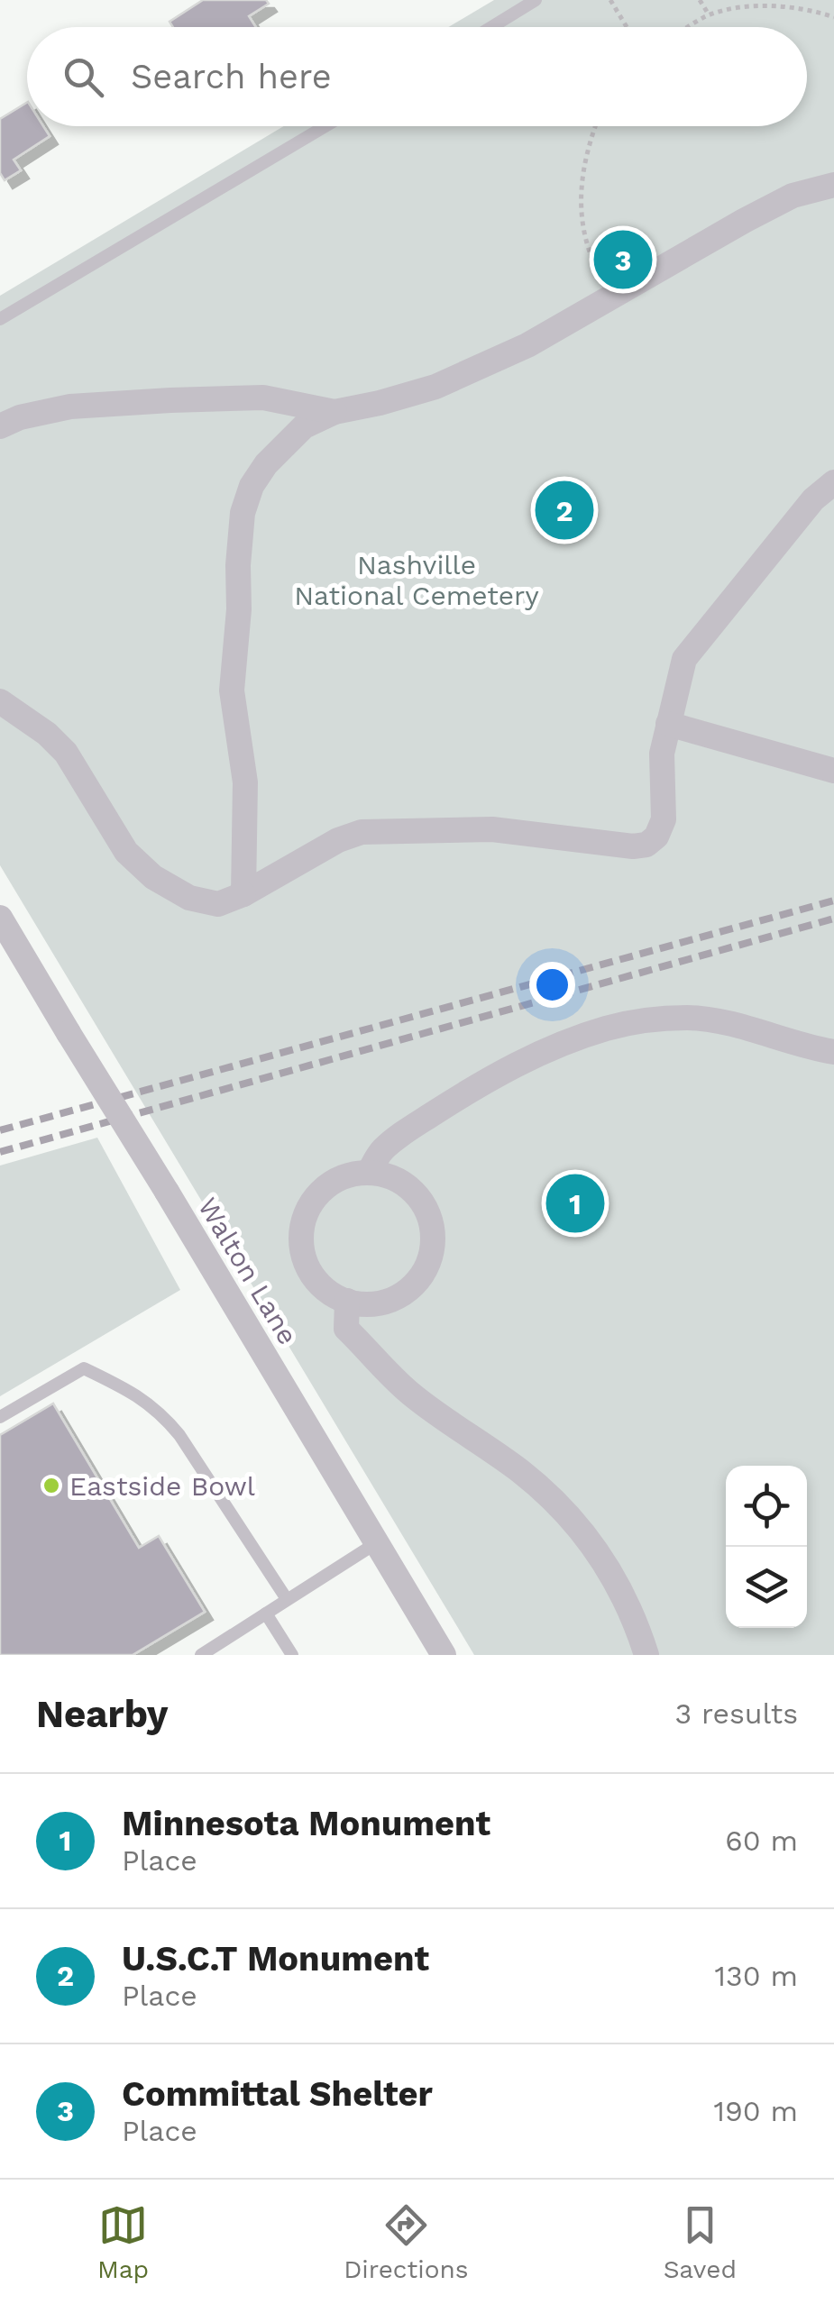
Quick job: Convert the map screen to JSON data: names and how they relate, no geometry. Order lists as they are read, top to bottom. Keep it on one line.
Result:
{"streets":{"street":["Walton Lane"]},"parks":["Nashville National Cemetery"],"places":["Eastside Bowl"],"page":{"search":"Search here","pins":["3","2","1"],"heading":["Nearby","3 results"],"list":[{"mark":"1","name":"Minnesota Monument","note":"Place","value":"60 m"},{"mark":"2","name":"U.S.C.T Monument","note":"Place","value":"130 m"},{"mark":"3","name":"Committal Shelter","note":"Place","value":"190 m"}],"nav":["Map","Directions","Saved"]}}
